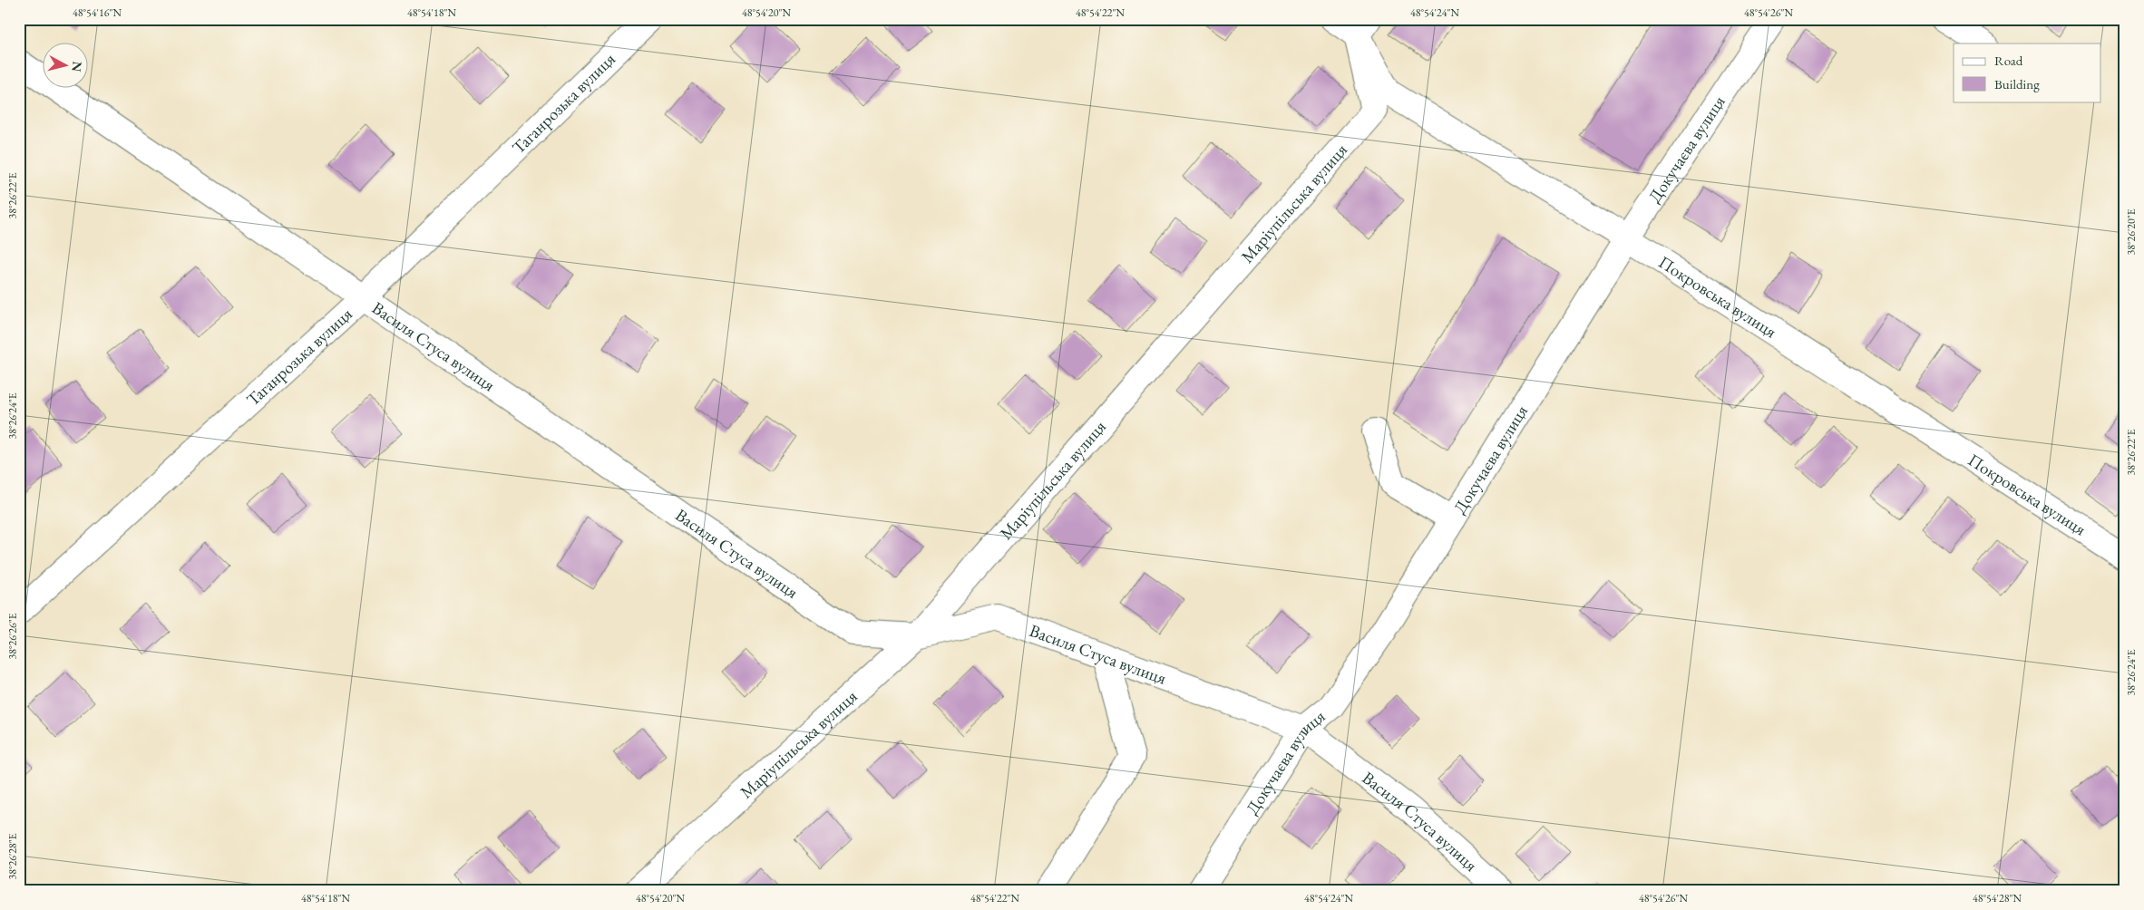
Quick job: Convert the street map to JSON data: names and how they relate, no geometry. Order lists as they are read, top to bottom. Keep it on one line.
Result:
{"streets":{"street":["Таганрозька вулиця","Докучаєва вулиця","Маріупільська вулиця","Покровська вулиця","Василя Стуса вулиця"]},"crossings":[["Таганрозька вулиця","Василя Стуса вулиця"],["Докучаєва вулиця","Покровська вулиця"],["Докучаєва вулиця","Василя Стуса вулиця"],["Маріупільська вулиця","Покровська вулиця"],["Маріупільська вулиця","Василя Стуса вулиця"]],"legend":["Road","Building"],"north":"right","coordinates":["48°54'16\"N","48°54'18\"N","48°54'20\"N","48°54'22\"N","48°54'24\"N","48°54'26\"N","38°26'22\"E","38°26'20\"E","38°26'24\"E","38°26'26\"E","38°26'28\"E","48°54'28\"N"]}
